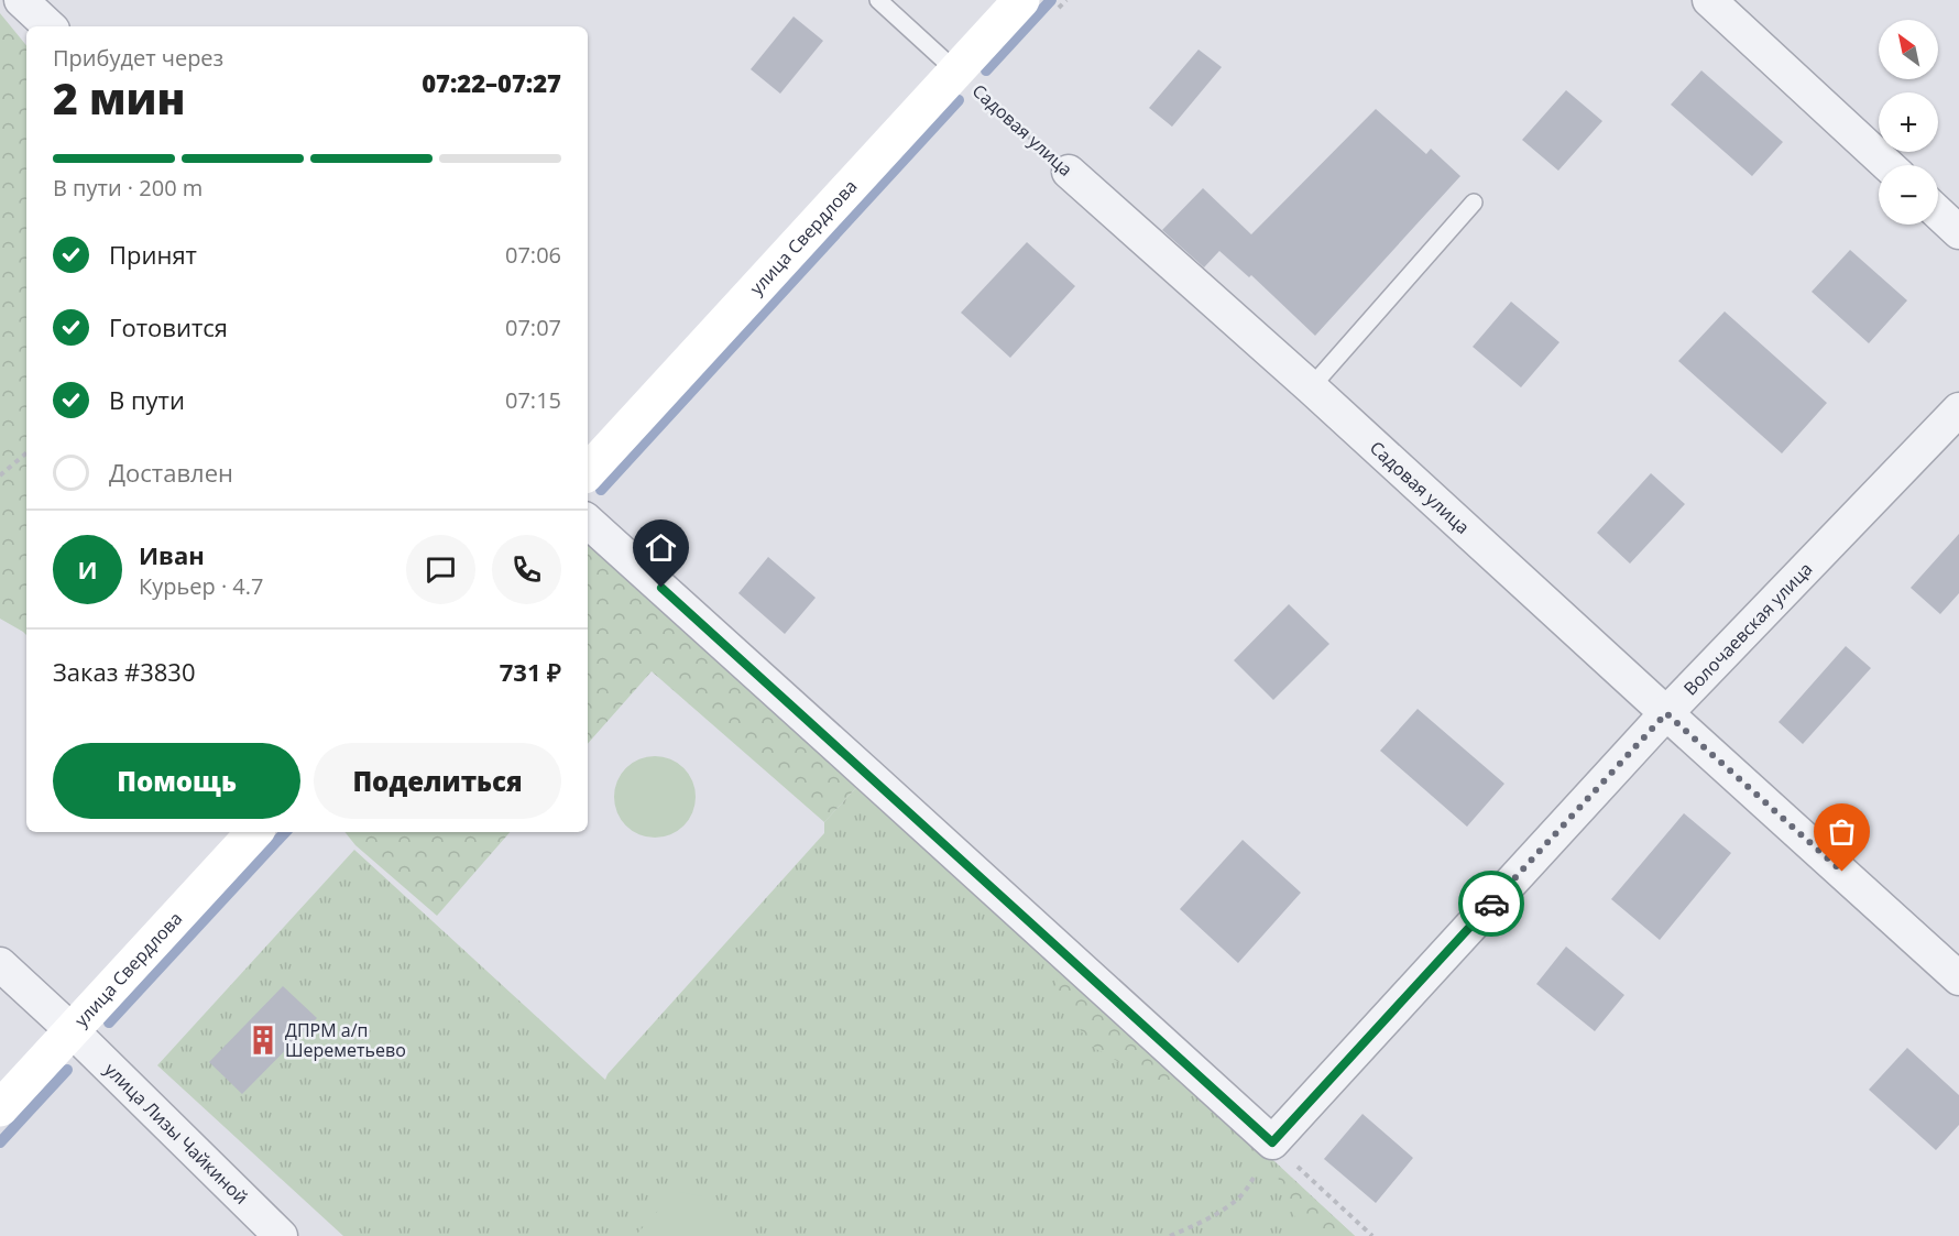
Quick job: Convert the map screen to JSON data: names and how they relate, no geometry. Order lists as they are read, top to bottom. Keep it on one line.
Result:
{"streets":{"street":["Садовая улица","улица Свердлова","Волочаевская улица","улица Лизы Чайкиной"]},"crossings":[["Садовая улица","улица Свердлова"],["Садовая улица","Волочаевская улица"],["улица Свердлова","улица Лизы Чайкиной"]],"places":{"building":["ДПРМ а/п Шереметьево"]},"north":"top left","page":{"map_buttons":["+","−"],"heading":["2 мин","Прибудет через","07:22–07:27"],"panel":["Иван","Курьер · 4.7","Заказ #3830","731 ₽"],"bar":"В пути · 200 m","list":[["Принят","07:06"],["Готовится","07:07"],["В пути","07:15"],"Доставлен"],"round":"И","buttons":["Помощь","Поделиться"]}}
